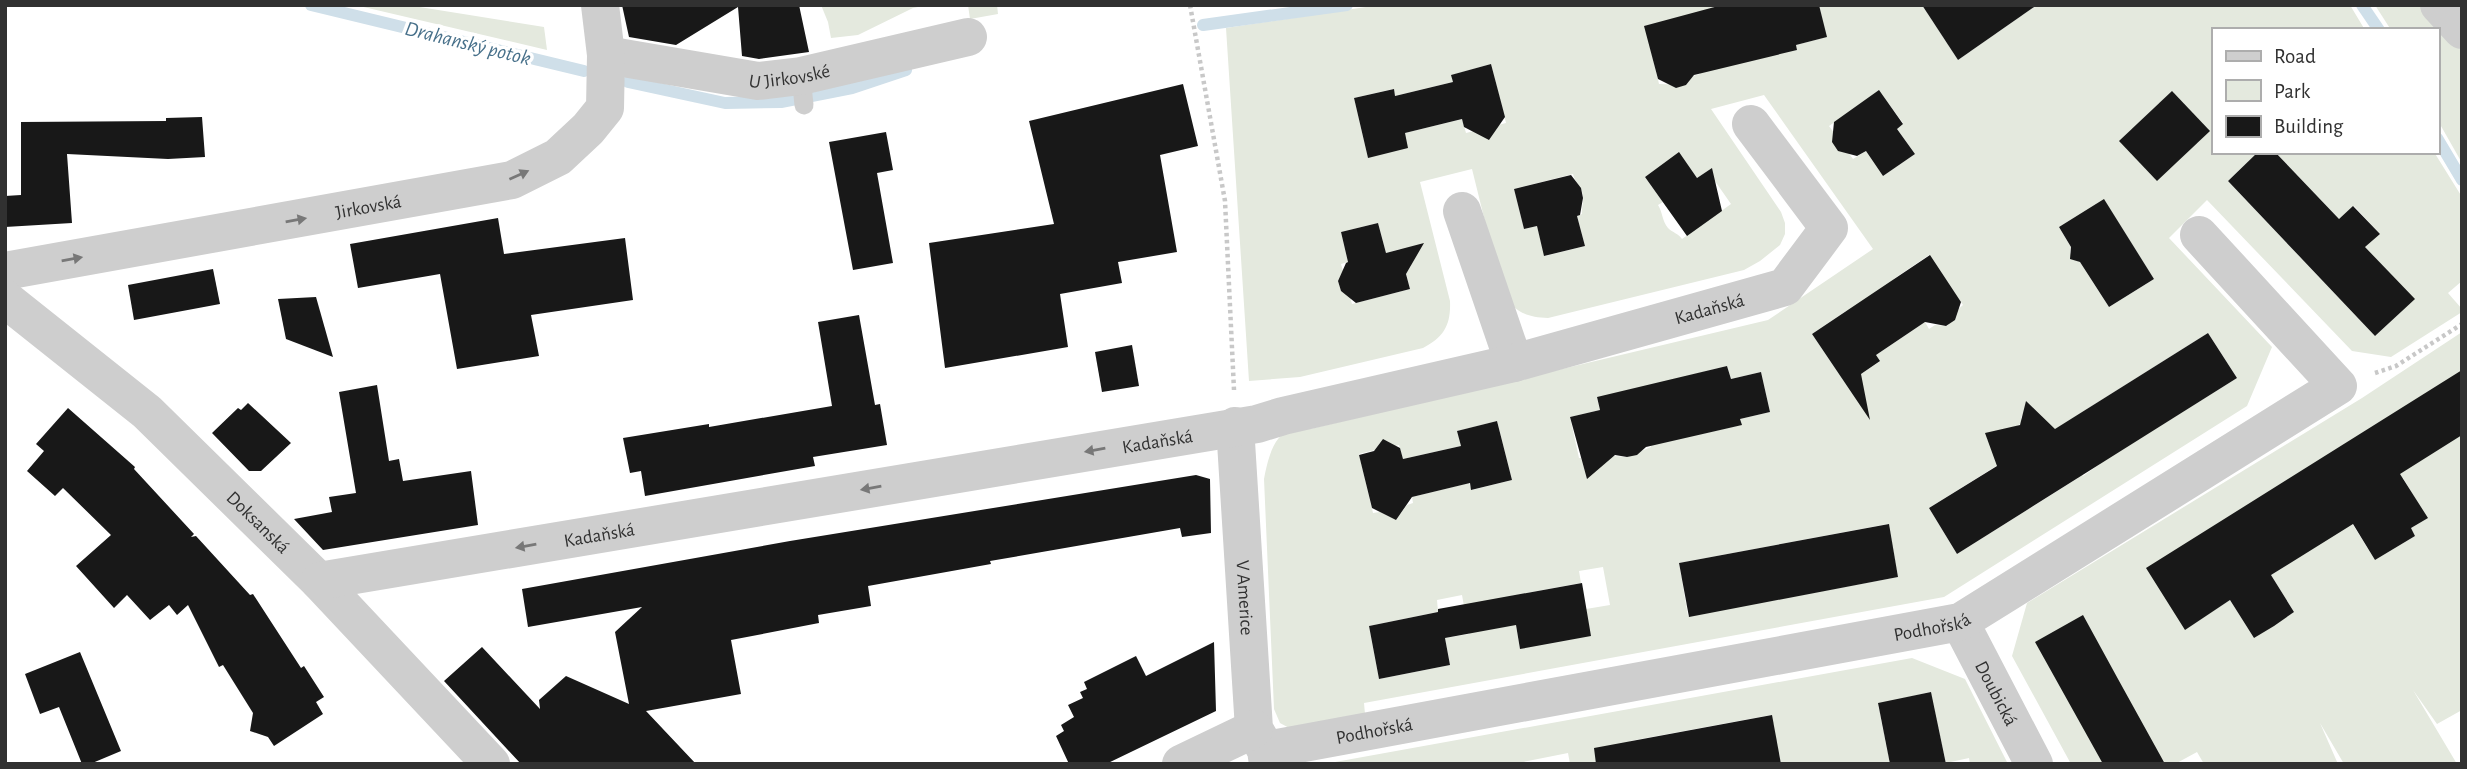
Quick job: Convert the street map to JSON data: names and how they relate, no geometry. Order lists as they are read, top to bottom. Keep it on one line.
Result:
{"streets":{"street":["U Jirkovské","Jirkovská","Kadaňská","Doksanská","V Americe","Podhořská","Doubická"]},"crossings":[["U Jirkovské","Jirkovská"],["Kadaňská","Doksanská"],["Kadaňská","V Americe"],["V Americe","Podhořská"],["Podhořská","Doubická"]],"one_way":["Jirkovská","Kadaňská"],"water":["Drahanský potok"],"legend":["Road","Park","Building"]}
